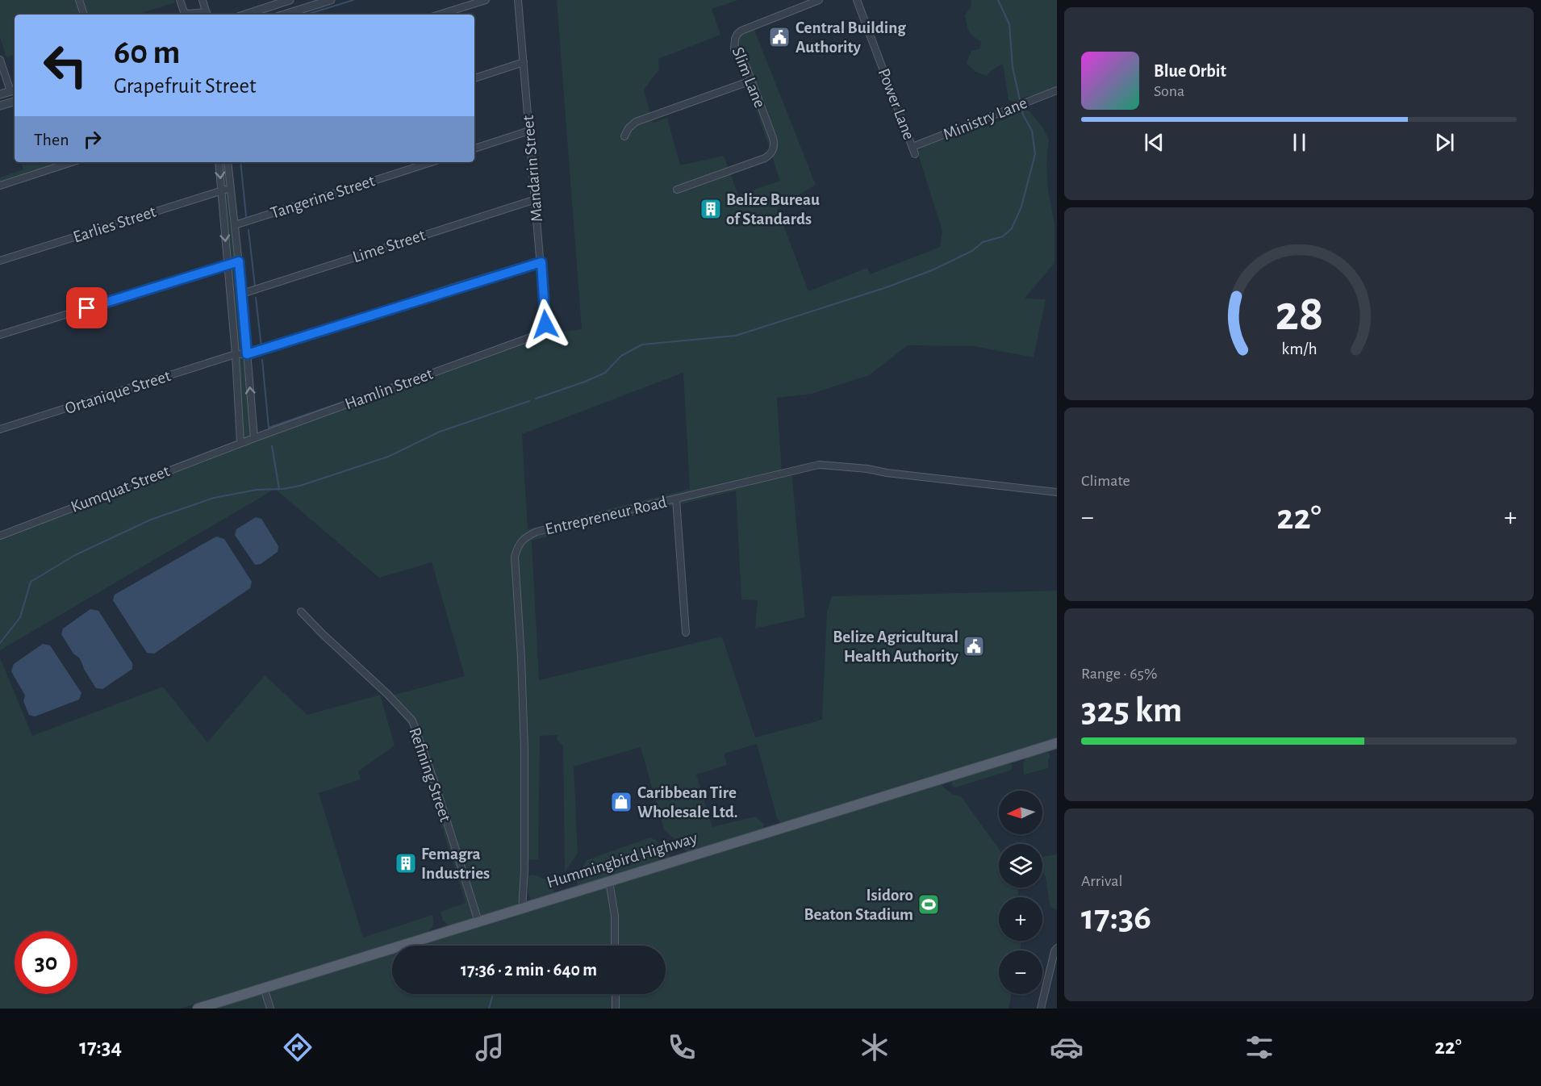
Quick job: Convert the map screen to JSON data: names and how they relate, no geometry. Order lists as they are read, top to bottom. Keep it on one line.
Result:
{"streets":{"main road":["Hummingbird Highway"],"street":["Slim Lane","Power Lane","Ministry Lane","Mandarin Street","Tangerine Street","Earlies Street","Lime Street","Hamlin Street","Ortanique Street","Kumquat Street","Entrepreneur Road","Refining Street"]},"crossings":[["Power Lane","Ministry Lane"],["Mandarin Street","Lime Street"],["Mandarin Street","Hamlin Street"],["Mandarin Street","Ortanique Street"],["Hamlin Street","Kumquat Street"],["Entrepreneur Road","Hummingbird Highway"],["Refining Street","Hummingbird Highway"]],"places":{"public building":["Central Building Authority","Belize Agricultural Health Authority"],"building":["Belize Bureau of Standards","Femagra Industries"],"shop":["Caribbean Tire Wholesale Ltd."],"sports":["Isidoro Beaton Stadium"]},"north":"left","page":{"turn":["60 m","Grapefruit Street"],"song":["Blue Orbit","Sona"],"then":"Then","tile":["Climate",["Range · 65%","325 km"],["Arrival","17:36"]],"heat":["−","22°","+"],"map_buttons":["+","−"],"limit":"30","trip":"17:36 · 2 min · 640 m","tabs":["17:34","22°"],"gauge":["28","km/h"]}}
